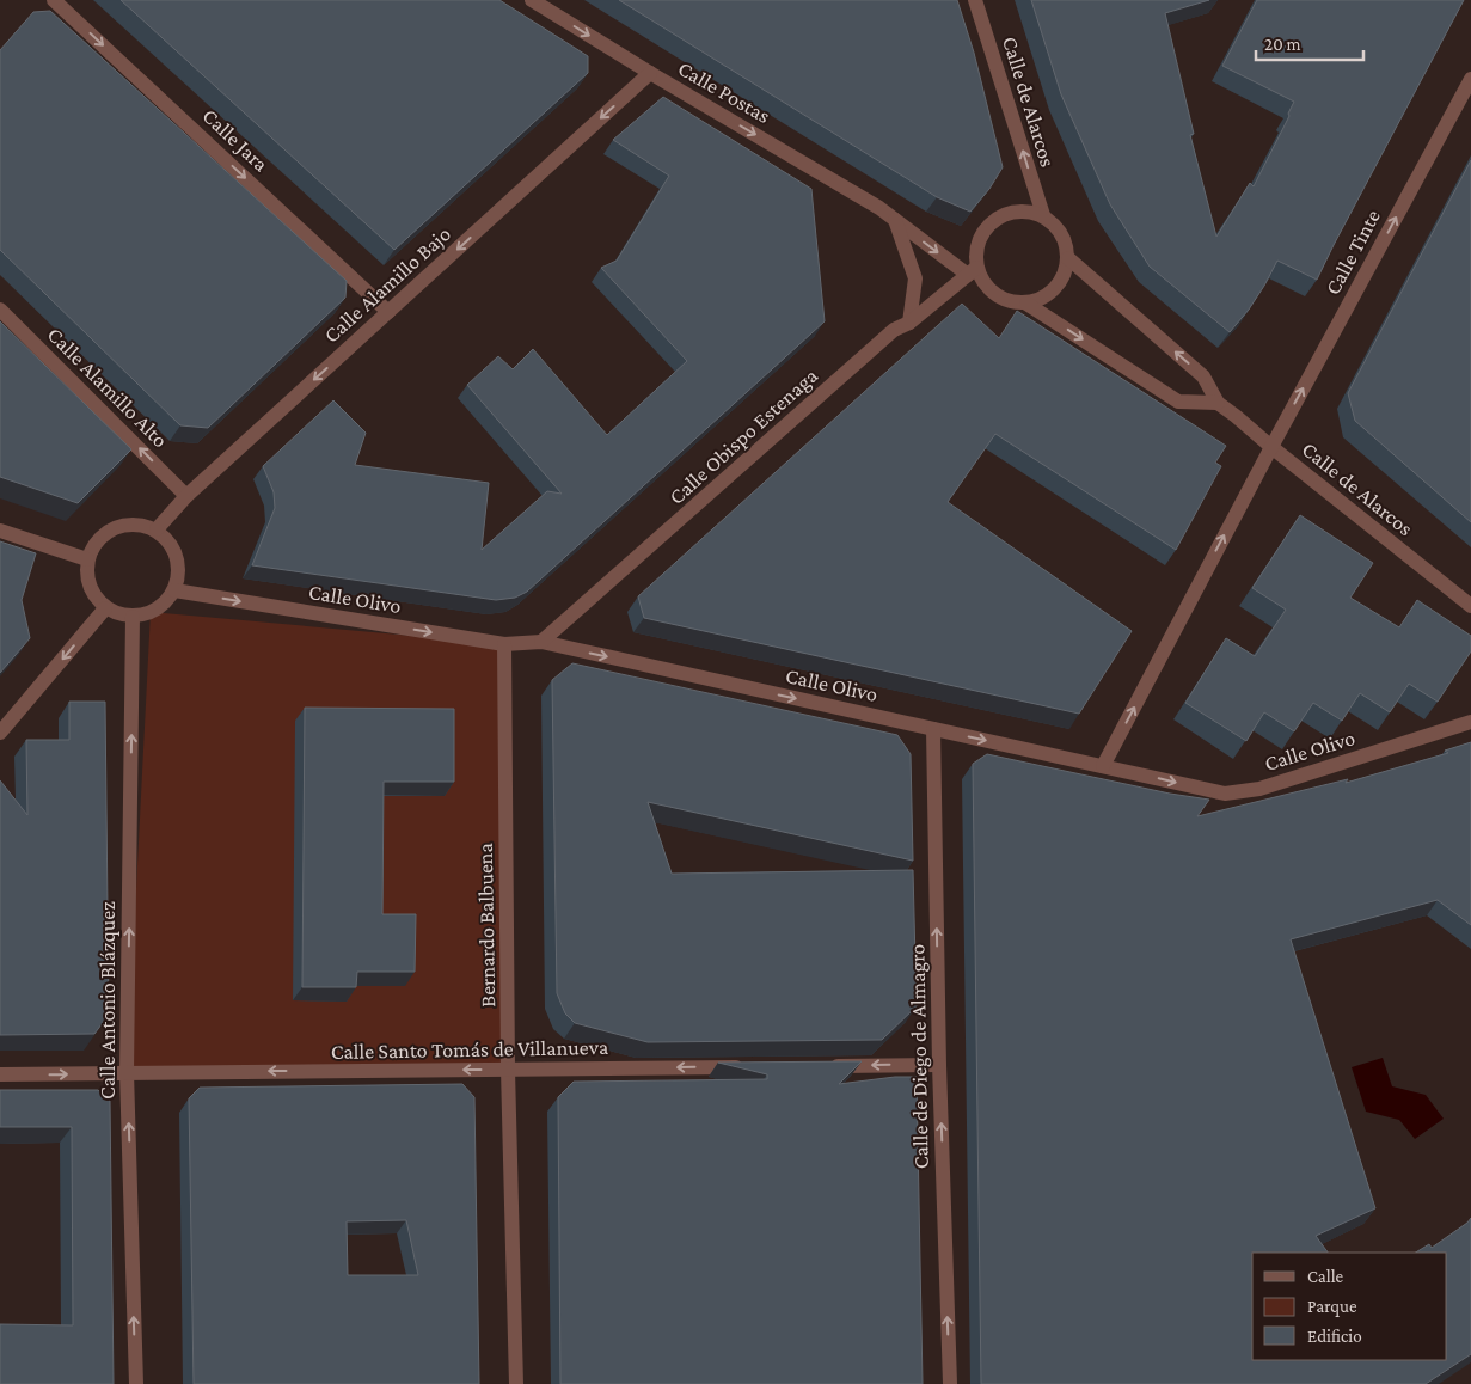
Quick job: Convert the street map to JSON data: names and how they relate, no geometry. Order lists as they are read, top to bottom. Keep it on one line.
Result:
{"streets":{"street":["Calle Postas","Calle de Alarcos","Calle Jara","Calle Tinte","Calle Alamillo Bajo","Calle Alamillo Alto","Calle Obispo Estenaga","Calle Olivo","Bernardo Balbuena","Calle Antonio Blázquez","Calle Santo Tomás de Villanueva","Calle de Diego de Almagro"]},"crossings":[["Calle Postas","Calle de Alarcos"],["Calle Postas","Calle Alamillo Bajo"],["Calle Postas","Calle Obispo Estenaga"],["Calle de Alarcos","Calle Tinte"],["Calle de Alarcos","Calle Obispo Estenaga"],["Calle Jara","Calle Alamillo Bajo"],["Calle Tinte","Calle Olivo"],["Calle Alamillo Bajo","Calle Alamillo Alto"],["Calle Alamillo Bajo","Calle Olivo"],["Calle Alamillo Bajo","Calle Antonio Blázquez"],["Calle Obispo Estenaga","Calle Olivo"],["Calle Olivo","Bernardo Balbuena"],["Calle Olivo","Calle Antonio Blázquez"],["Calle Olivo","Calle de Diego de Almagro"],["Bernardo Balbuena","Calle Santo Tomás de Villanueva"],["Calle Antonio Blázquez","Calle Santo Tomás de Villanueva"]],"one_way":["Calle Postas","Calle de Alarcos","Calle Jara","Calle Tinte","Calle Alamillo Bajo","Calle Alamillo Alto","Calle Olivo","Calle Antonio Blázquez","Calle de Diego de Almagro"],"legend":["Calle","Parque","Edificio"],"scale_bar":"20 m"}
